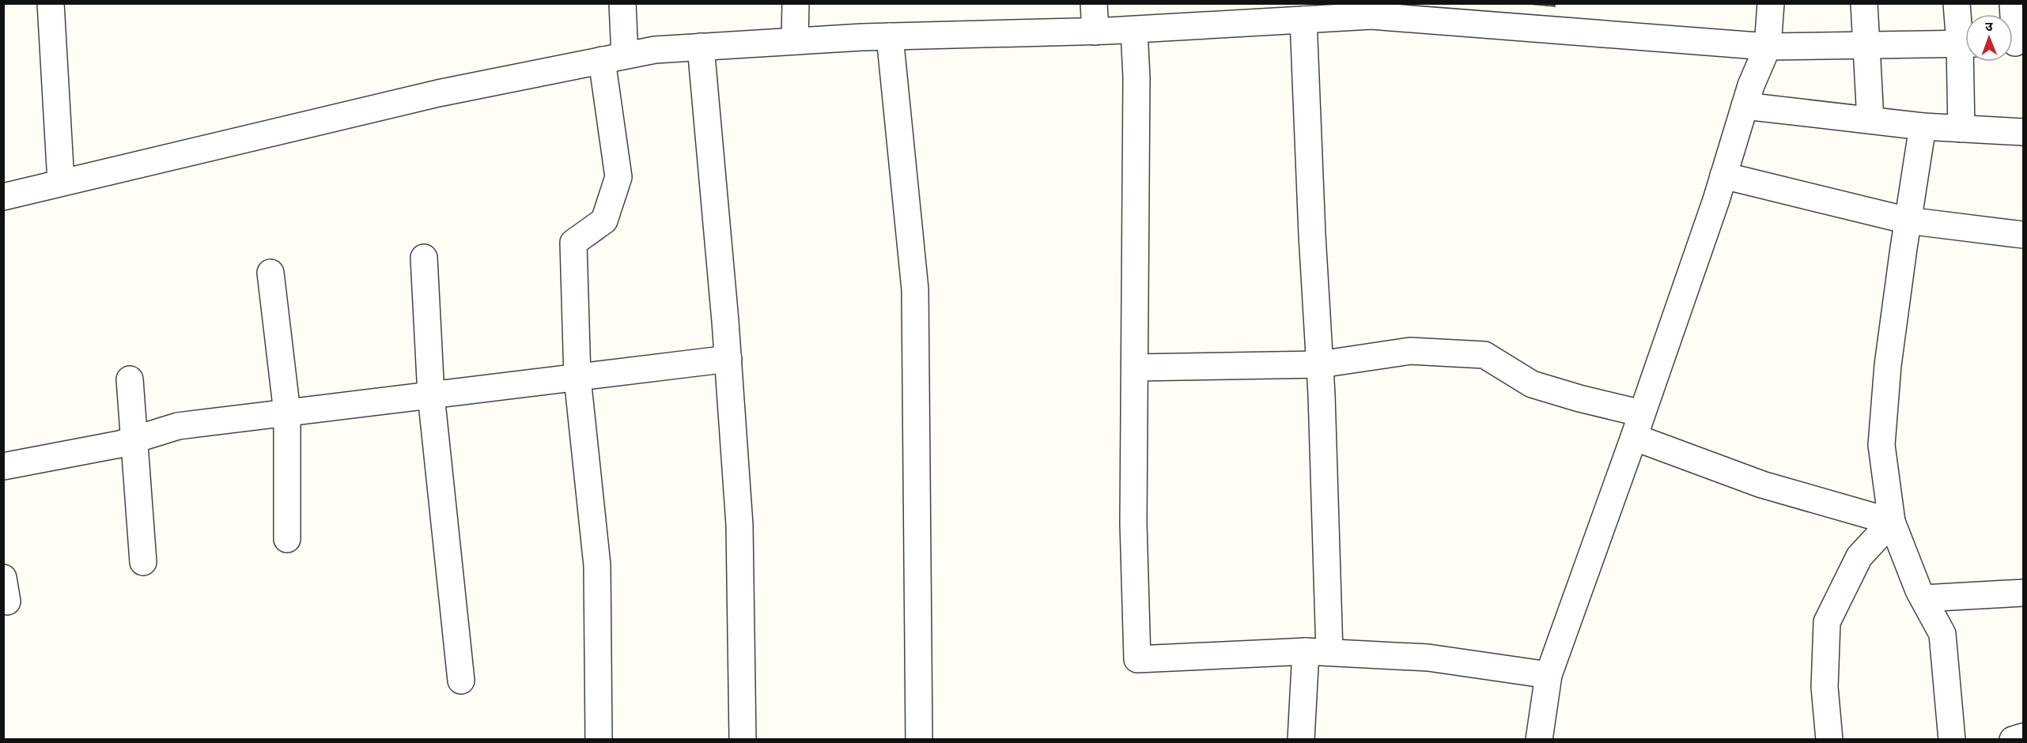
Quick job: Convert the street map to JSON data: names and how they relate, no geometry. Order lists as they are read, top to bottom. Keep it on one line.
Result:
{"north":"top"}
